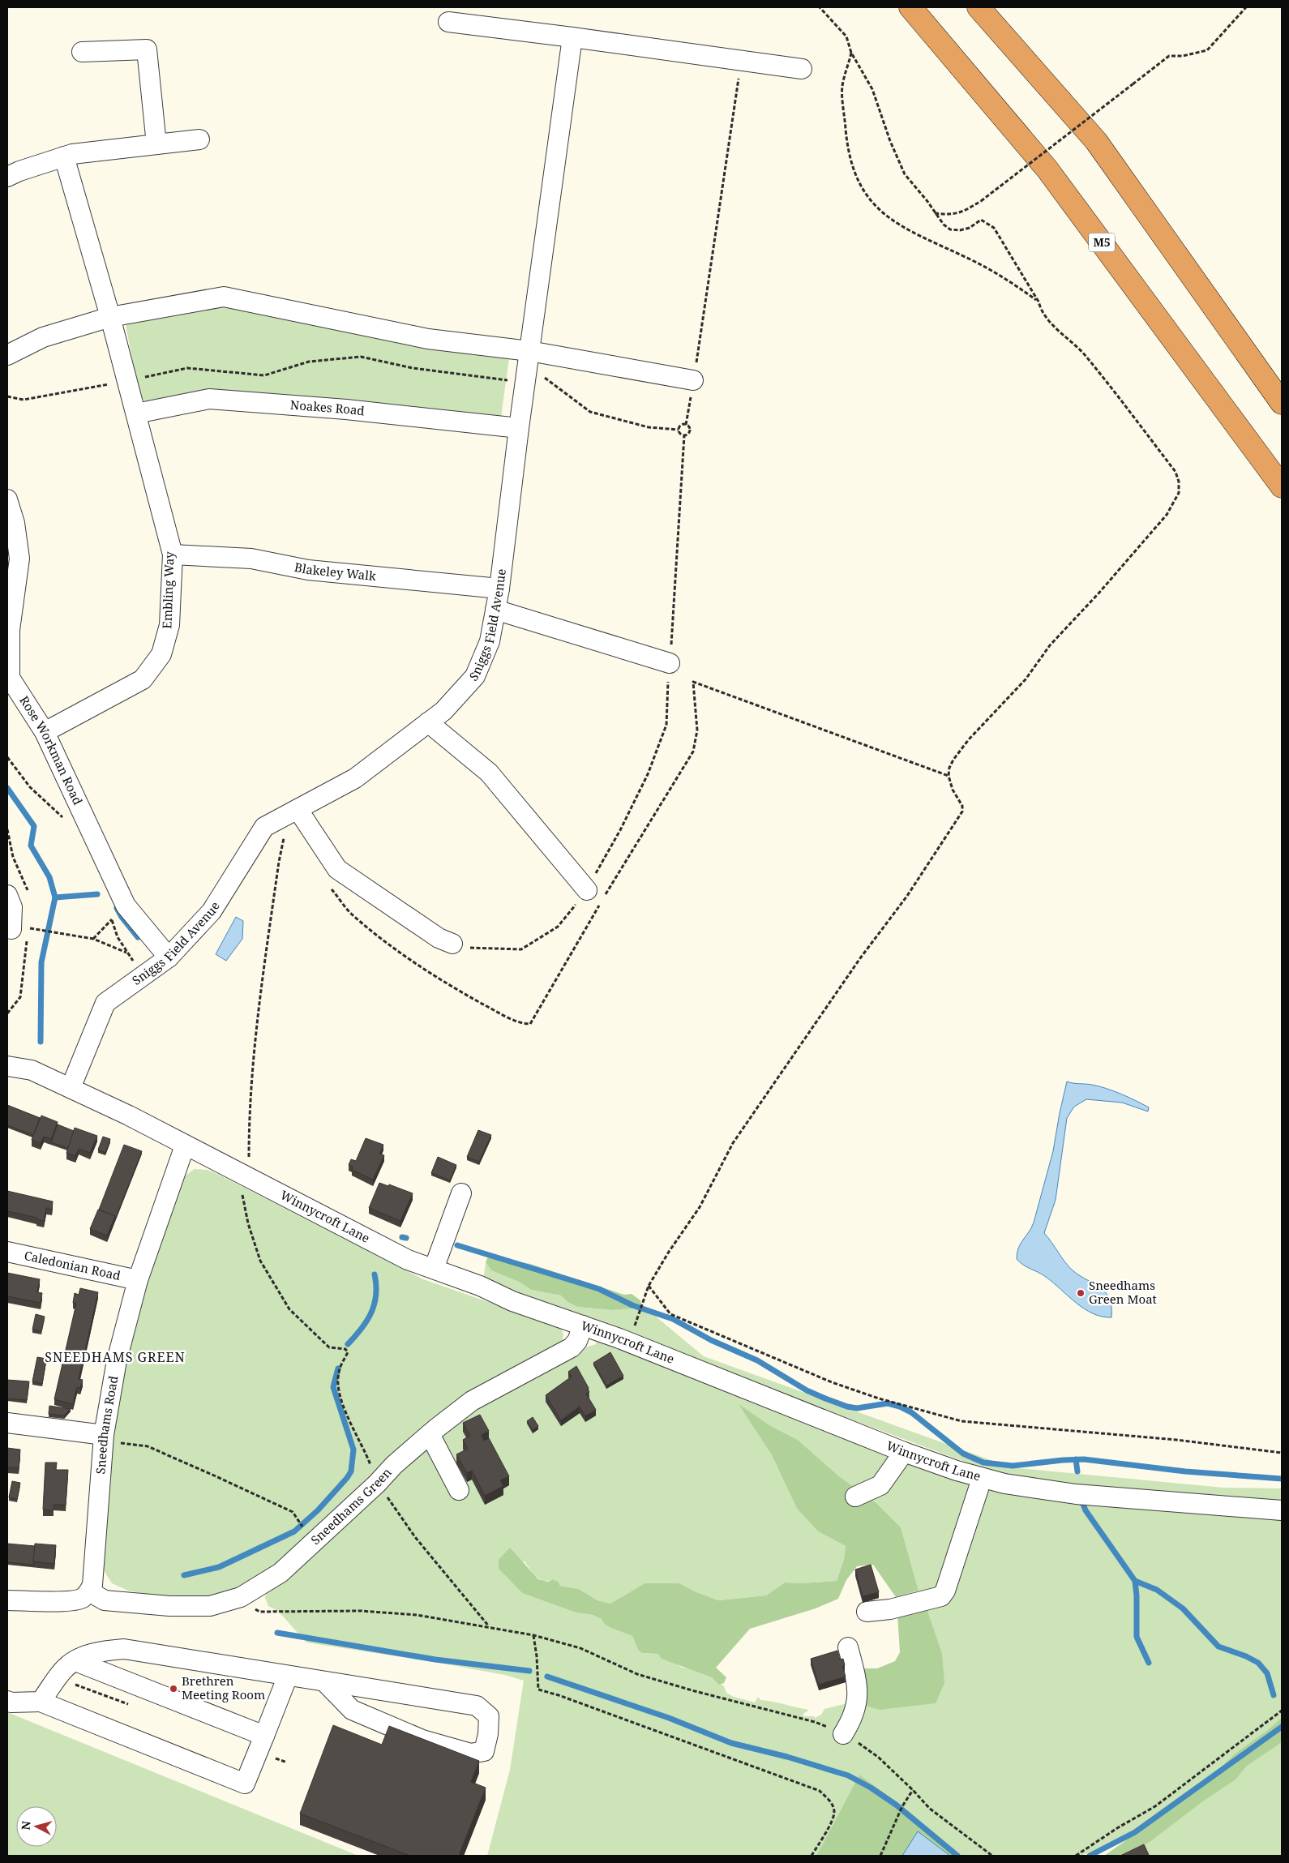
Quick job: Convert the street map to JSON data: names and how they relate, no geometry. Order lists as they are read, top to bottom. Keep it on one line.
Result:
{"streets":{"highway":["M5"],"street":["Noakes Road","Blakeley Walk","Embling Way","Sniggs Field Avenue","Rose Workman Road","Winnycroft Lane","Caledonian Road","Sneedhams Road","Sneedhams Green"]},"crossings":[["Noakes Road","Embling Way"],["Noakes Road","Sniggs Field Avenue"],["Blakeley Walk","Embling Way"],["Blakeley Walk","Sniggs Field Avenue"],["Embling Way","Rose Workman Road"],["Sniggs Field Avenue","Rose Workman Road"],["Sniggs Field Avenue","Winnycroft Lane"],["Winnycroft Lane","Sneedhams Road"],["Winnycroft Lane","Sneedhams Green"],["Caledonian Road","Sneedhams Road"],["Sneedhams Road","Sneedhams Green"]],"districts":["SNEEDHAMS GREEN"],"places":["Sneedhams Green Moat","Brethren Meeting Room"],"north":"left"}
